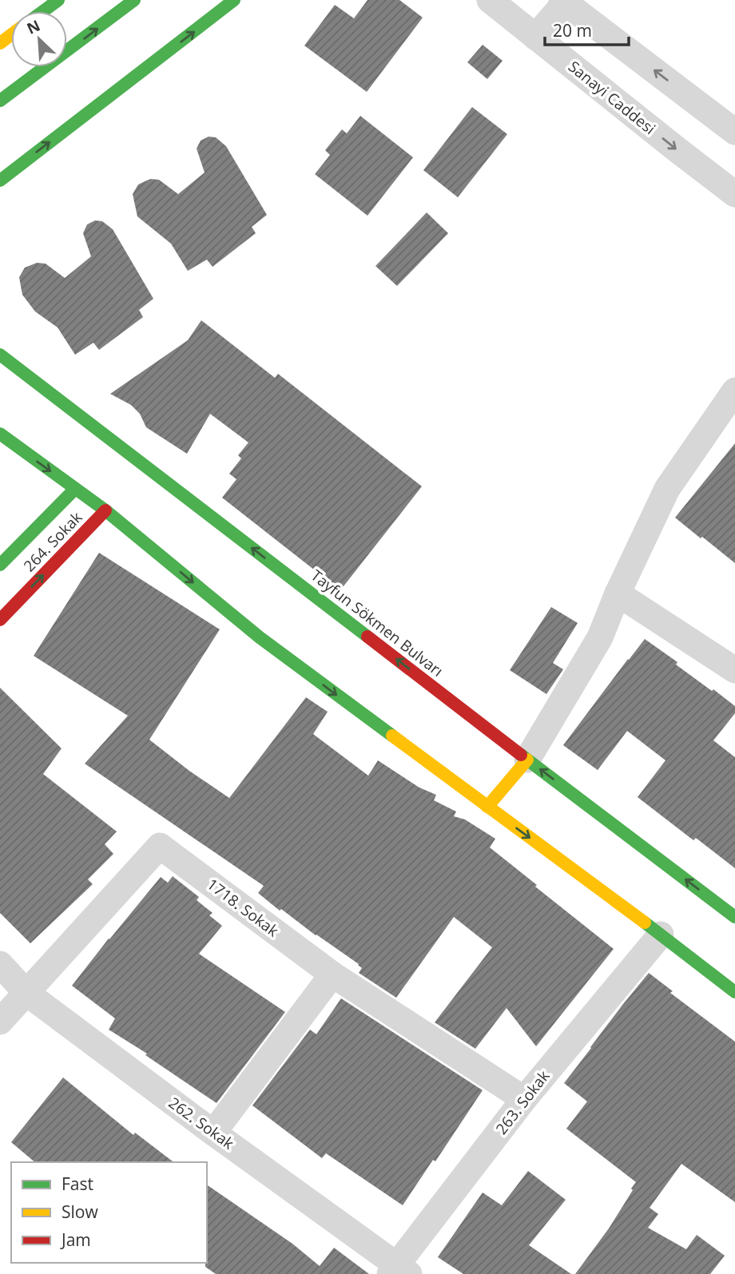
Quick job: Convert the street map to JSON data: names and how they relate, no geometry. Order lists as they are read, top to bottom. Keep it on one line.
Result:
{"streets":{"main road":["264. Sokak","Tayfun Sökmen Bulvarı"],"street":["Sanayi Caddesi","1718. Sokak","263. Sokak","262. Sokak"]},"crossings":[["1718. Sokak","263. Sokak"],["1718. Sokak","262. Sokak"],["263. Sokak","262. Sokak"]],"legend":["Fast","Slow","Jam"],"scale_bar":"20 m","north":"top left"}
